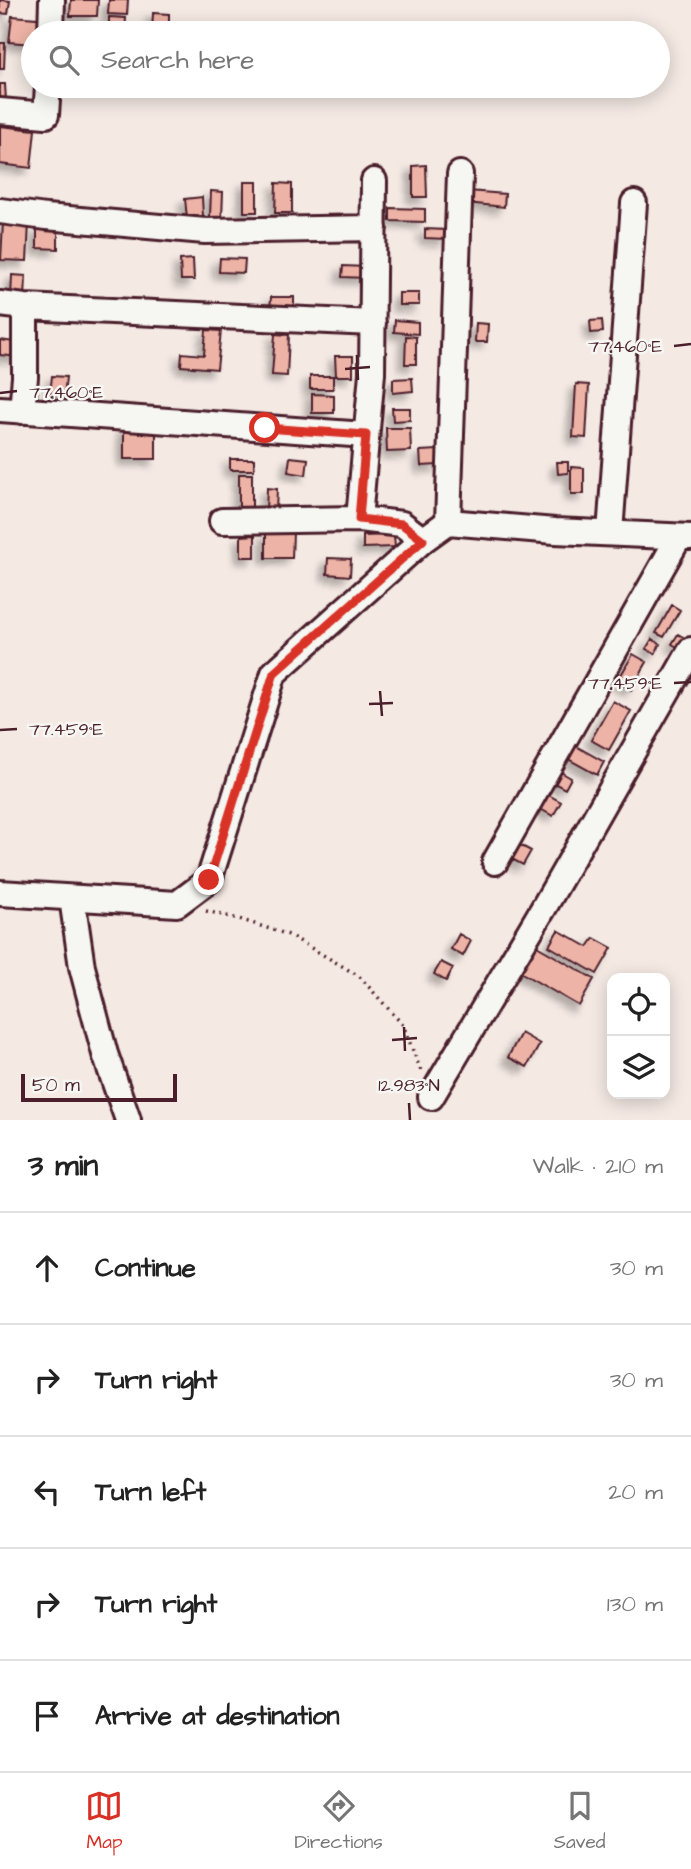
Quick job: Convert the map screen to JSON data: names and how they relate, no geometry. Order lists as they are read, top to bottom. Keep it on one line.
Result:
{"scale_bar":"50 m","page":{"search":"Search here","scale":"50 m","heading":["3 min","Walk · 210 m"],"list":[["Continue","30 m"],["Turn right","30 m"],["Turn left","20 m"],["Turn right","130 m"],"Arrive at destination"],"nav":["Map","Directions","Saved"]},"coordinates":["77.460°E","77.459°E","12.983°N"]}
